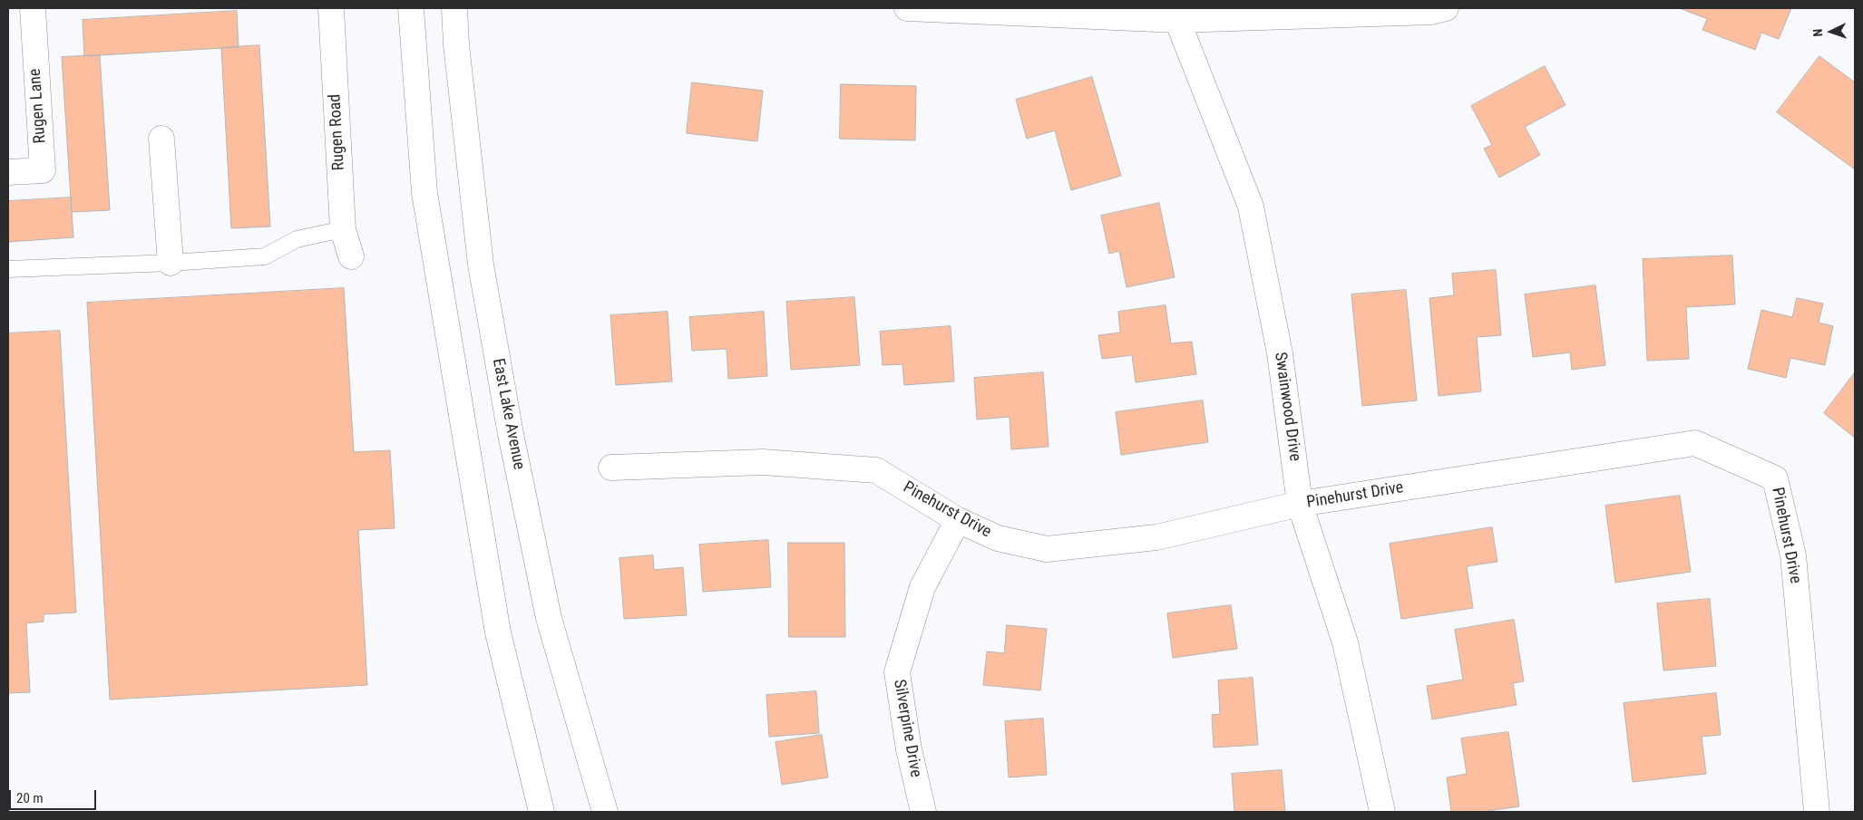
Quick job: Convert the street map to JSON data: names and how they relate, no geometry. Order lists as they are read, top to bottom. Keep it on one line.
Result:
{"streets":{"street":["Rugen Lane","Rugen Road","Swainwood Drive","East Lake Avenue","Pinehurst Drive","Silverpine Drive"]},"crossings":[["Swainwood Drive","Pinehurst Drive"],["Pinehurst Drive","Silverpine Drive"]],"scale_bar":"20 m","north":"left"}
